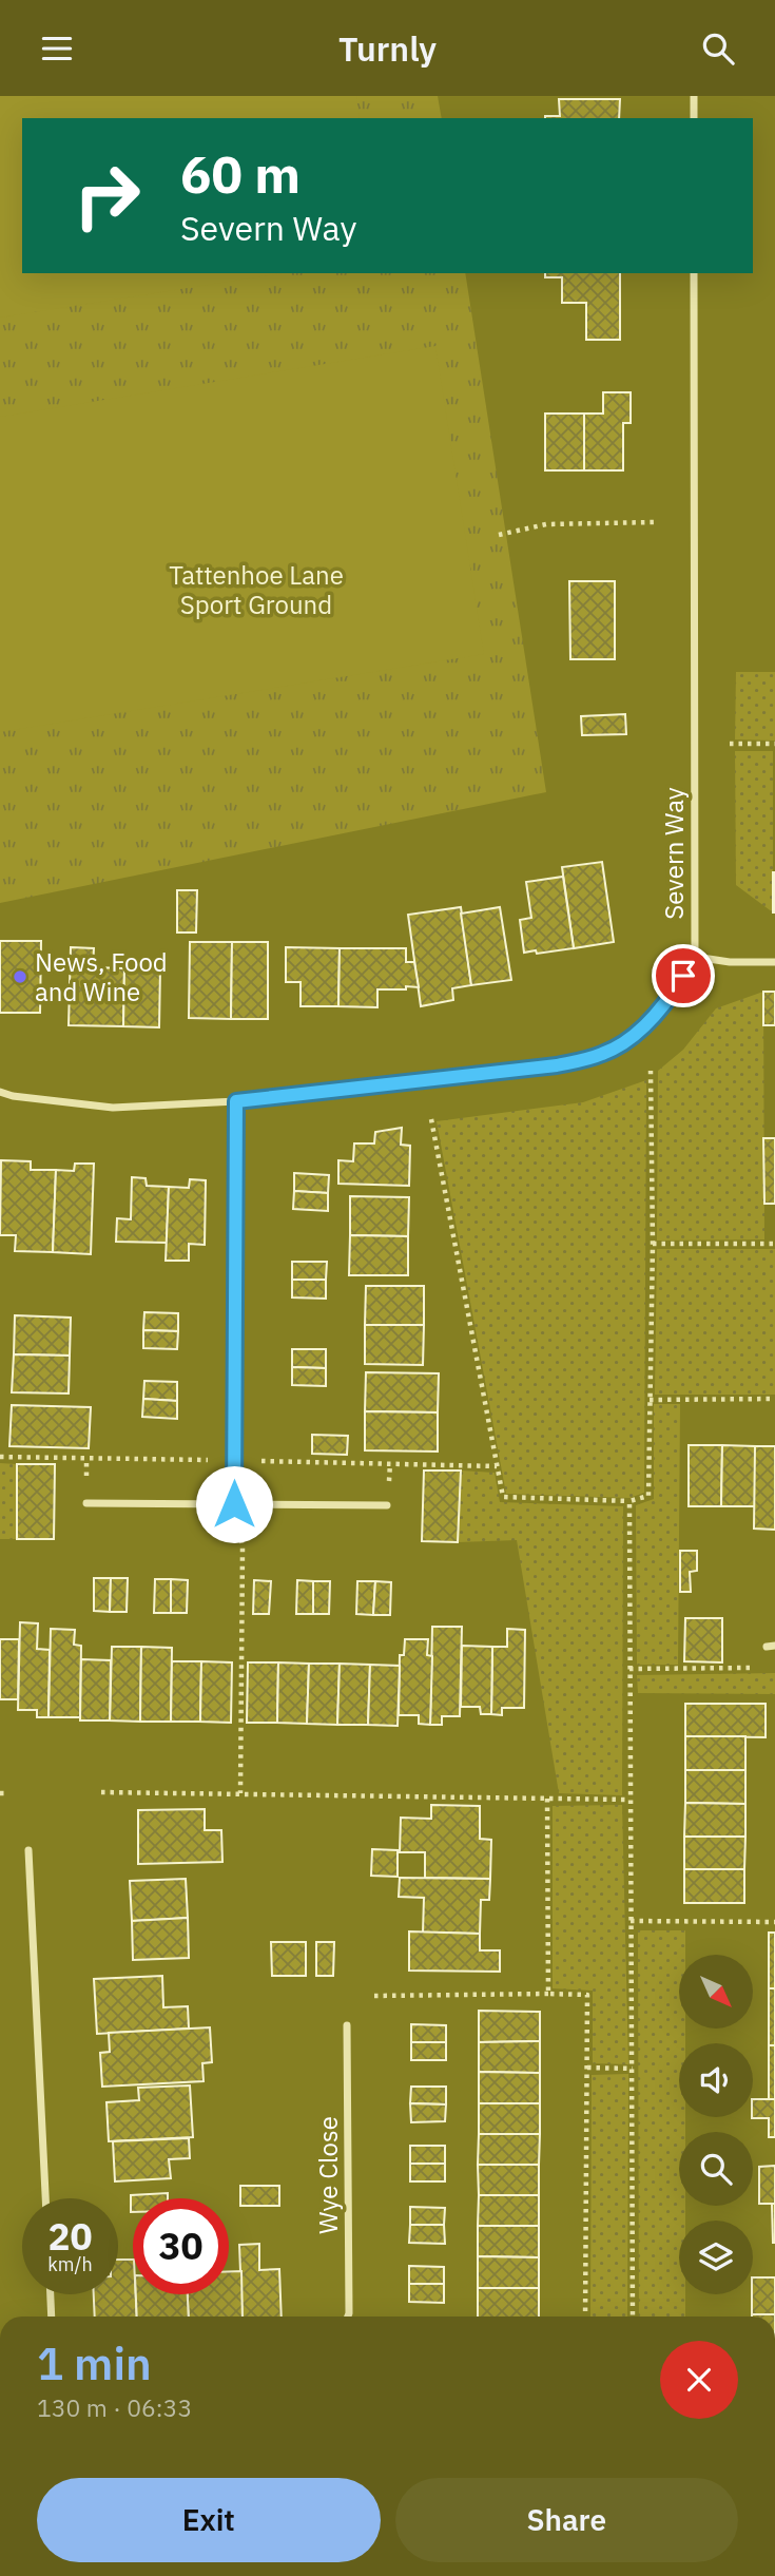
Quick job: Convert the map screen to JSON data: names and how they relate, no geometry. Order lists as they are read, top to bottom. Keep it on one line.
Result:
{"streets":{"street":["Severn Way","Wye Close"]},"parks":["Tattenhoe Lane Sport Ground"],"places":["News, Food and Wine"],"north":"bottom right","page":{"header":"Turnly","turn":["60 m","Severn Way"],"speed":"20 km/h","limit":"30","heading":["1 min","130 m · 06:33"],"buttons":["Exit","Share"]}}
